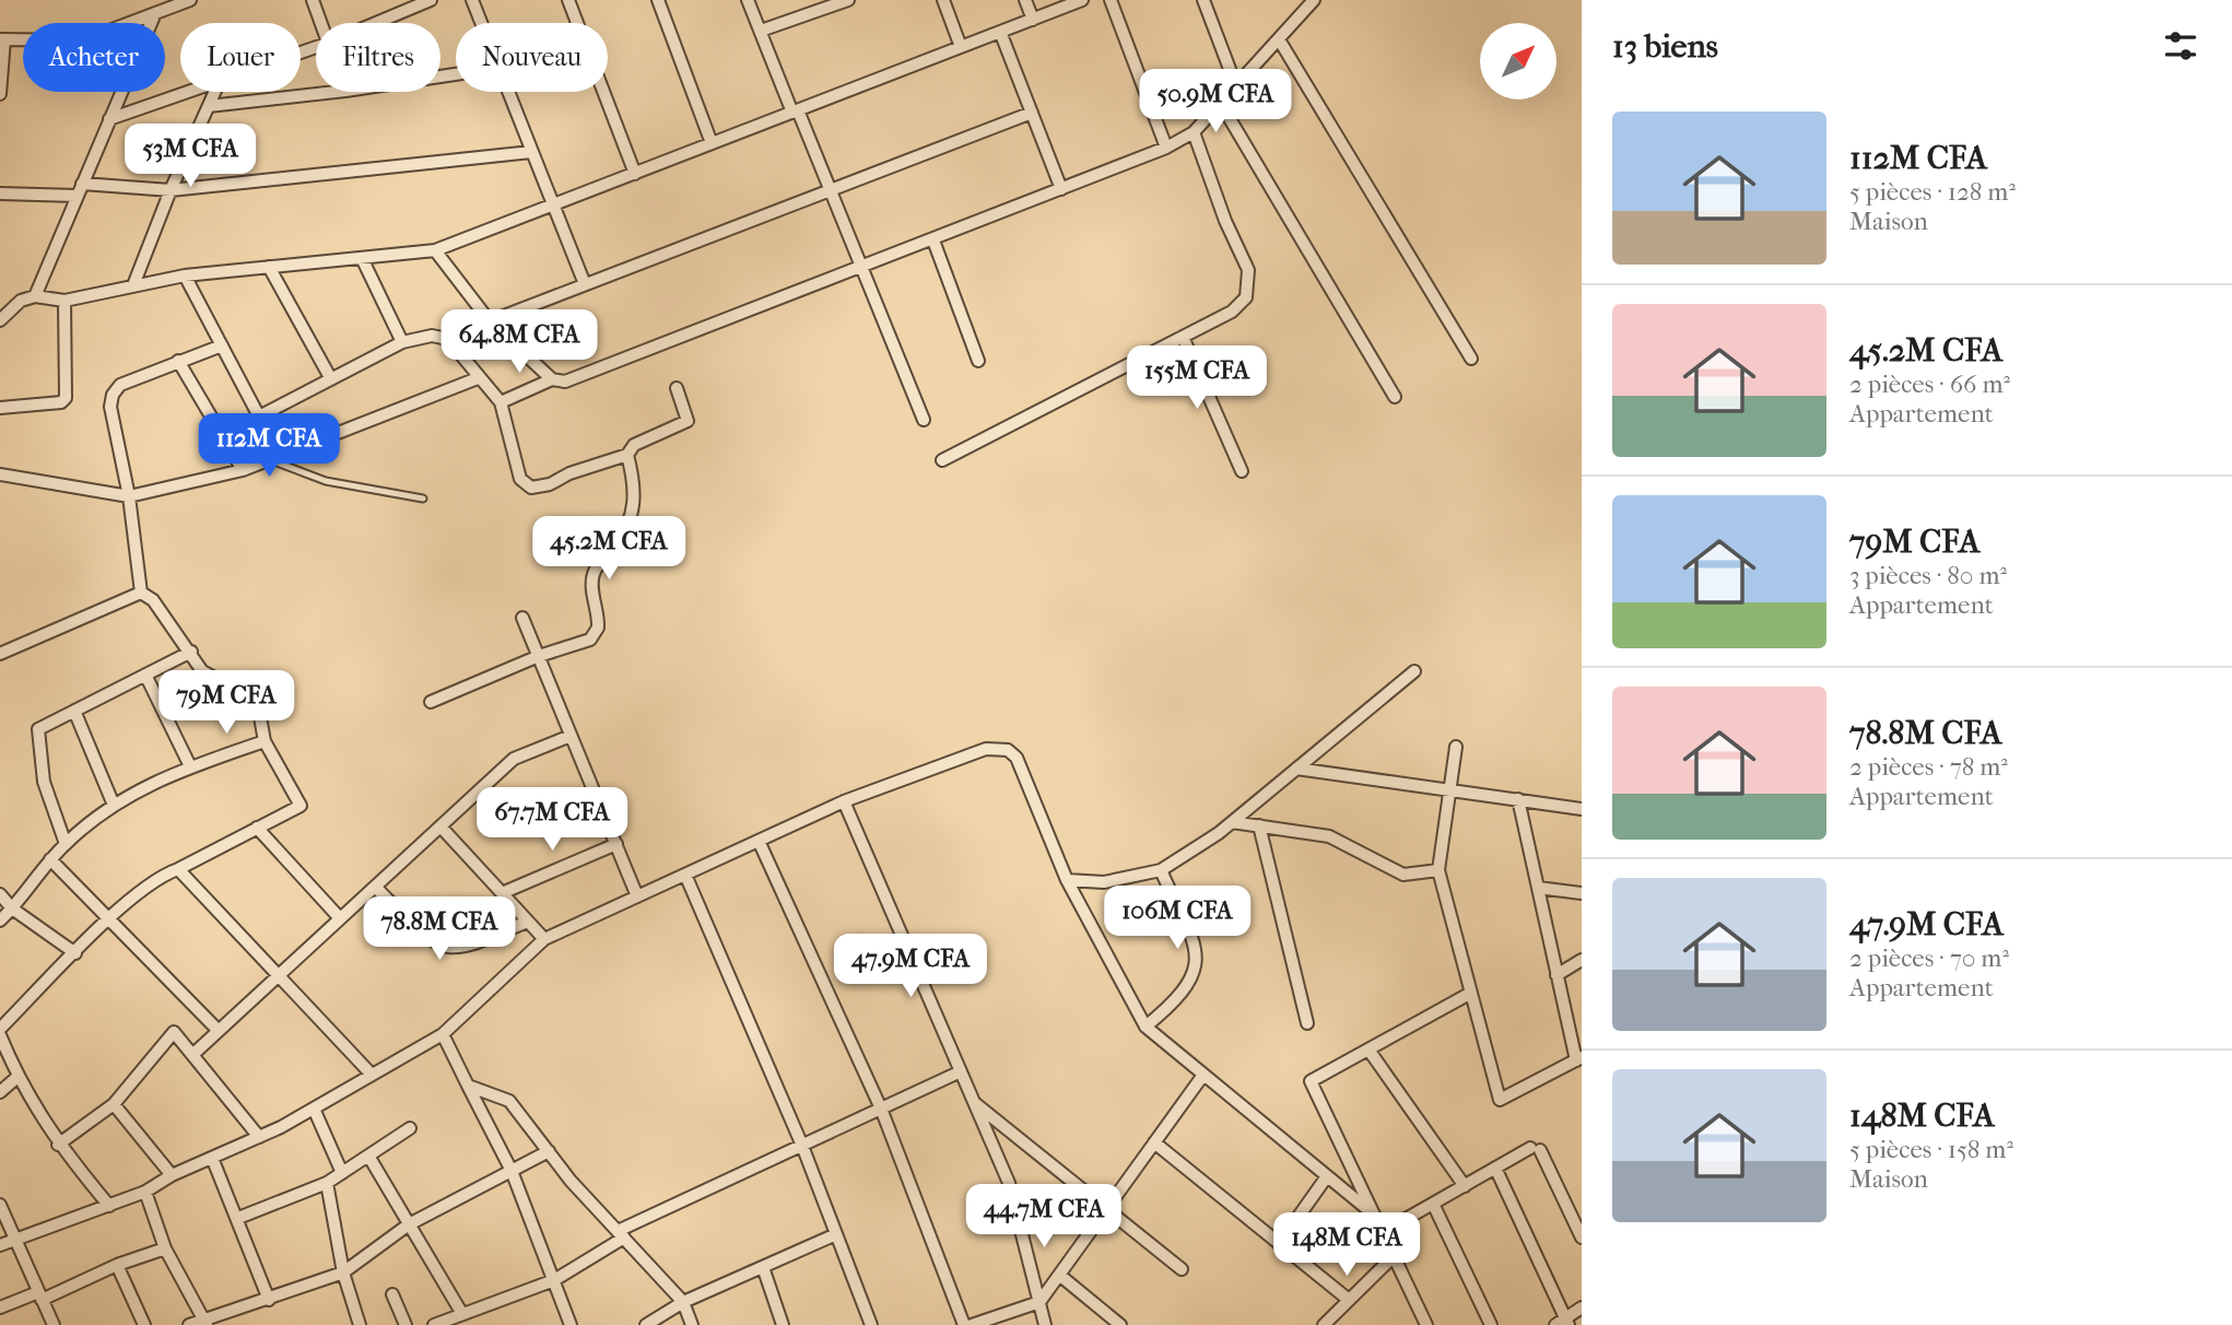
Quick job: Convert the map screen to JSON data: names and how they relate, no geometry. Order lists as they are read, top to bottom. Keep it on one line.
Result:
{"north":"top right","page":{"heading":"13 biens","chip":["Acheter","Louer","Filtres","Nouveau"],"price":["50.9M CFA","53M CFA","64.8M CFA","155M CFA","112M CFA","45.2M CFA","79M CFA","67.7M CFA","106M CFA","78.8M CFA","47.9M CFA","44.7M CFA","148M CFA"],"list":[{"name":"112M CFA","note":"5 pièces · 128 m² · Maison"},{"name":"45.2M CFA","note":"2 pièces · 66 m² · Appartement"},{"name":"79M CFA","note":"3 pièces · 80 m² · Appartement"},{"name":"78.8M CFA","note":"2 pièces · 78 m² · Appartement"},{"name":"47.9M CFA","note":"2 pièces · 70 m² · Appartement"},{"name":"148M CFA","note":"5 pièces · 158 m² · Maison"}]}}
